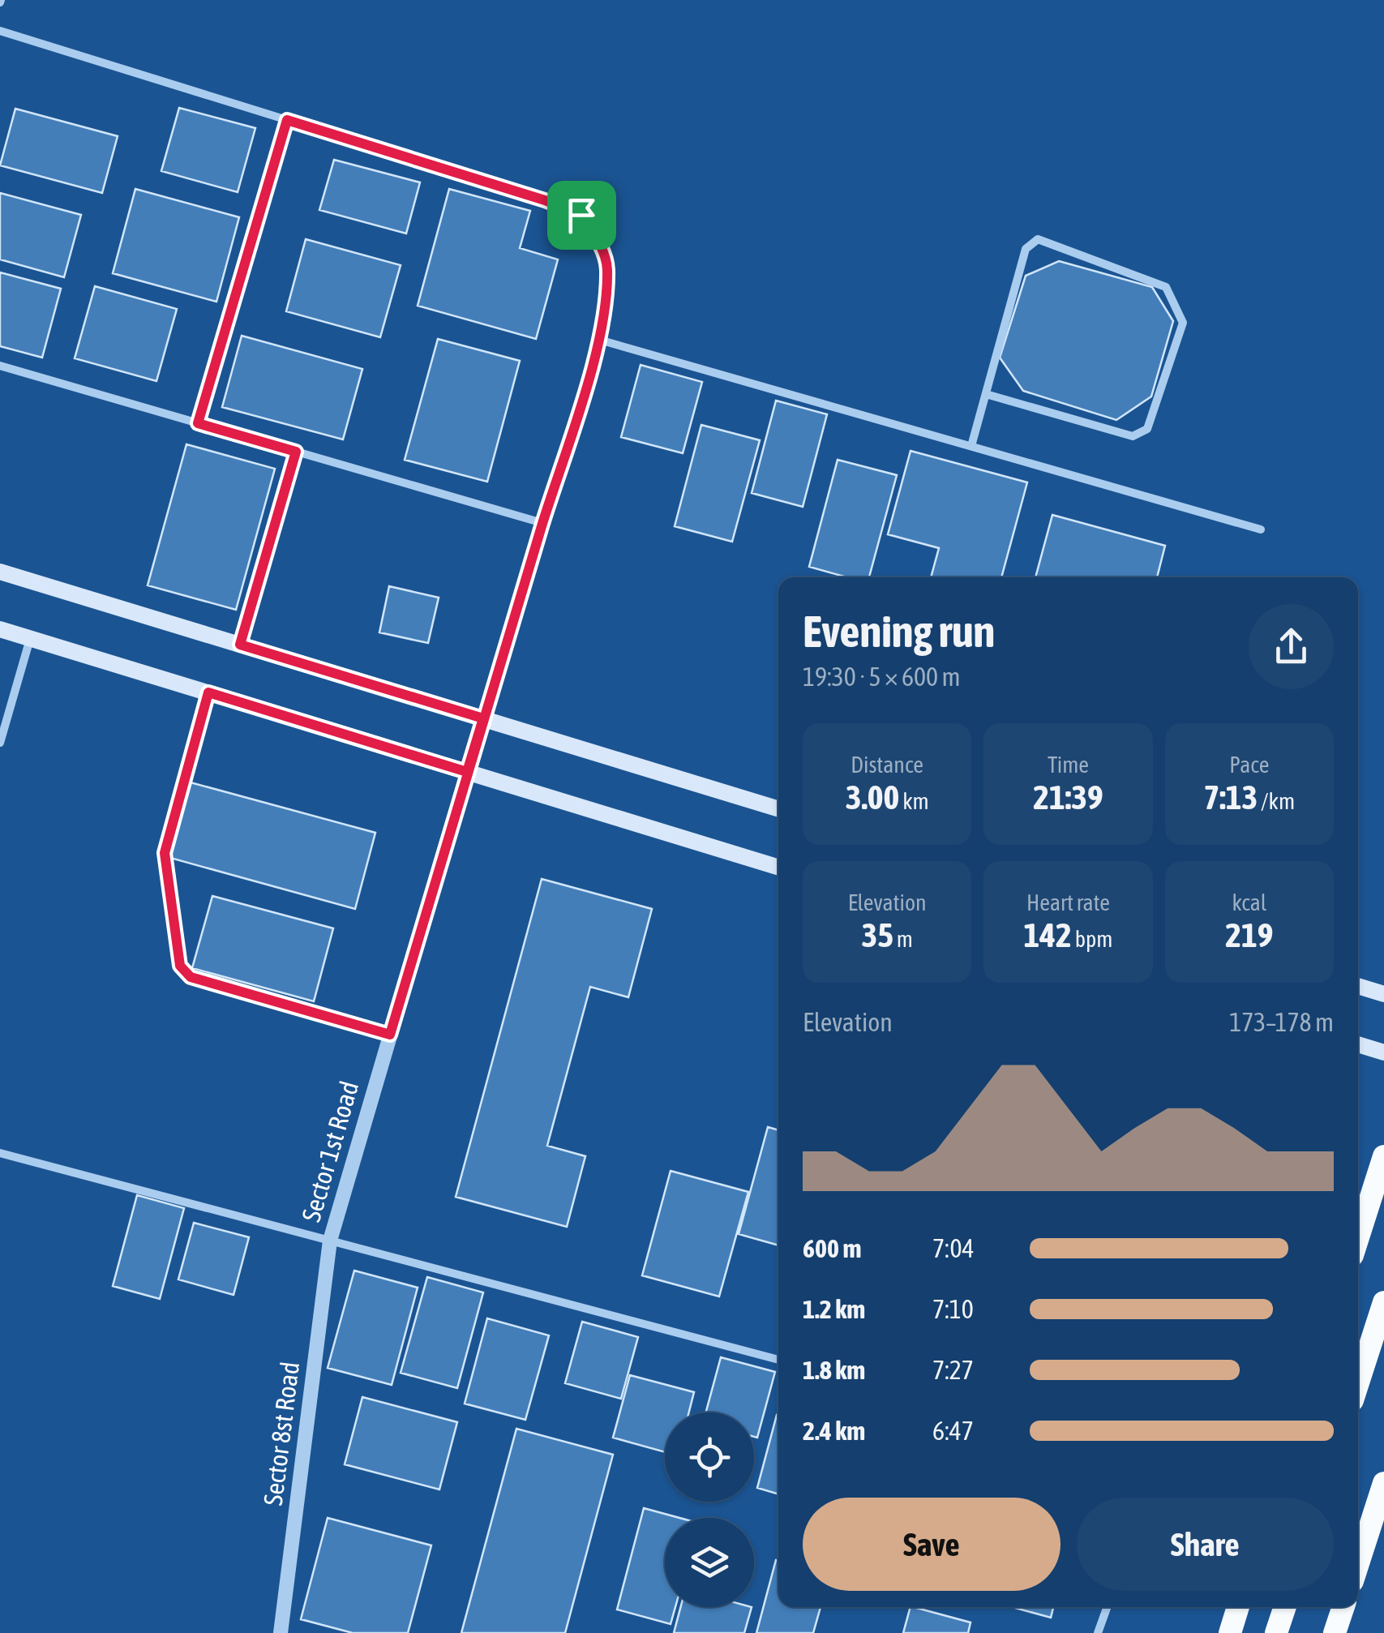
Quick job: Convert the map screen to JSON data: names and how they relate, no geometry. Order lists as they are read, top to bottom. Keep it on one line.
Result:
{"streets":{"street":["Sector 1st Road","Sector 8st Road"]},"crossings":[["Sector 1st Road","Sector 8st Road"]],"page":{"heading":["Evening run","19:30 · 5 × 600 m"],"stats":[["Distance","3.00 km"],["Time","21:39"],["Pace","7:13 /km"],["Elevation","35 m"],["Heart rate","142 bpm"],["kcal","219"]],"chart":["Elevation","173–178 m"],"list":[{"name":"600 m","note":"7:04"},{"name":"1.2 km","note":"7:10"},{"name":"1.8 km","note":"7:27"},{"name":"2.4 km","note":"6:47"}],"buttons":["Save","Share"]}}
